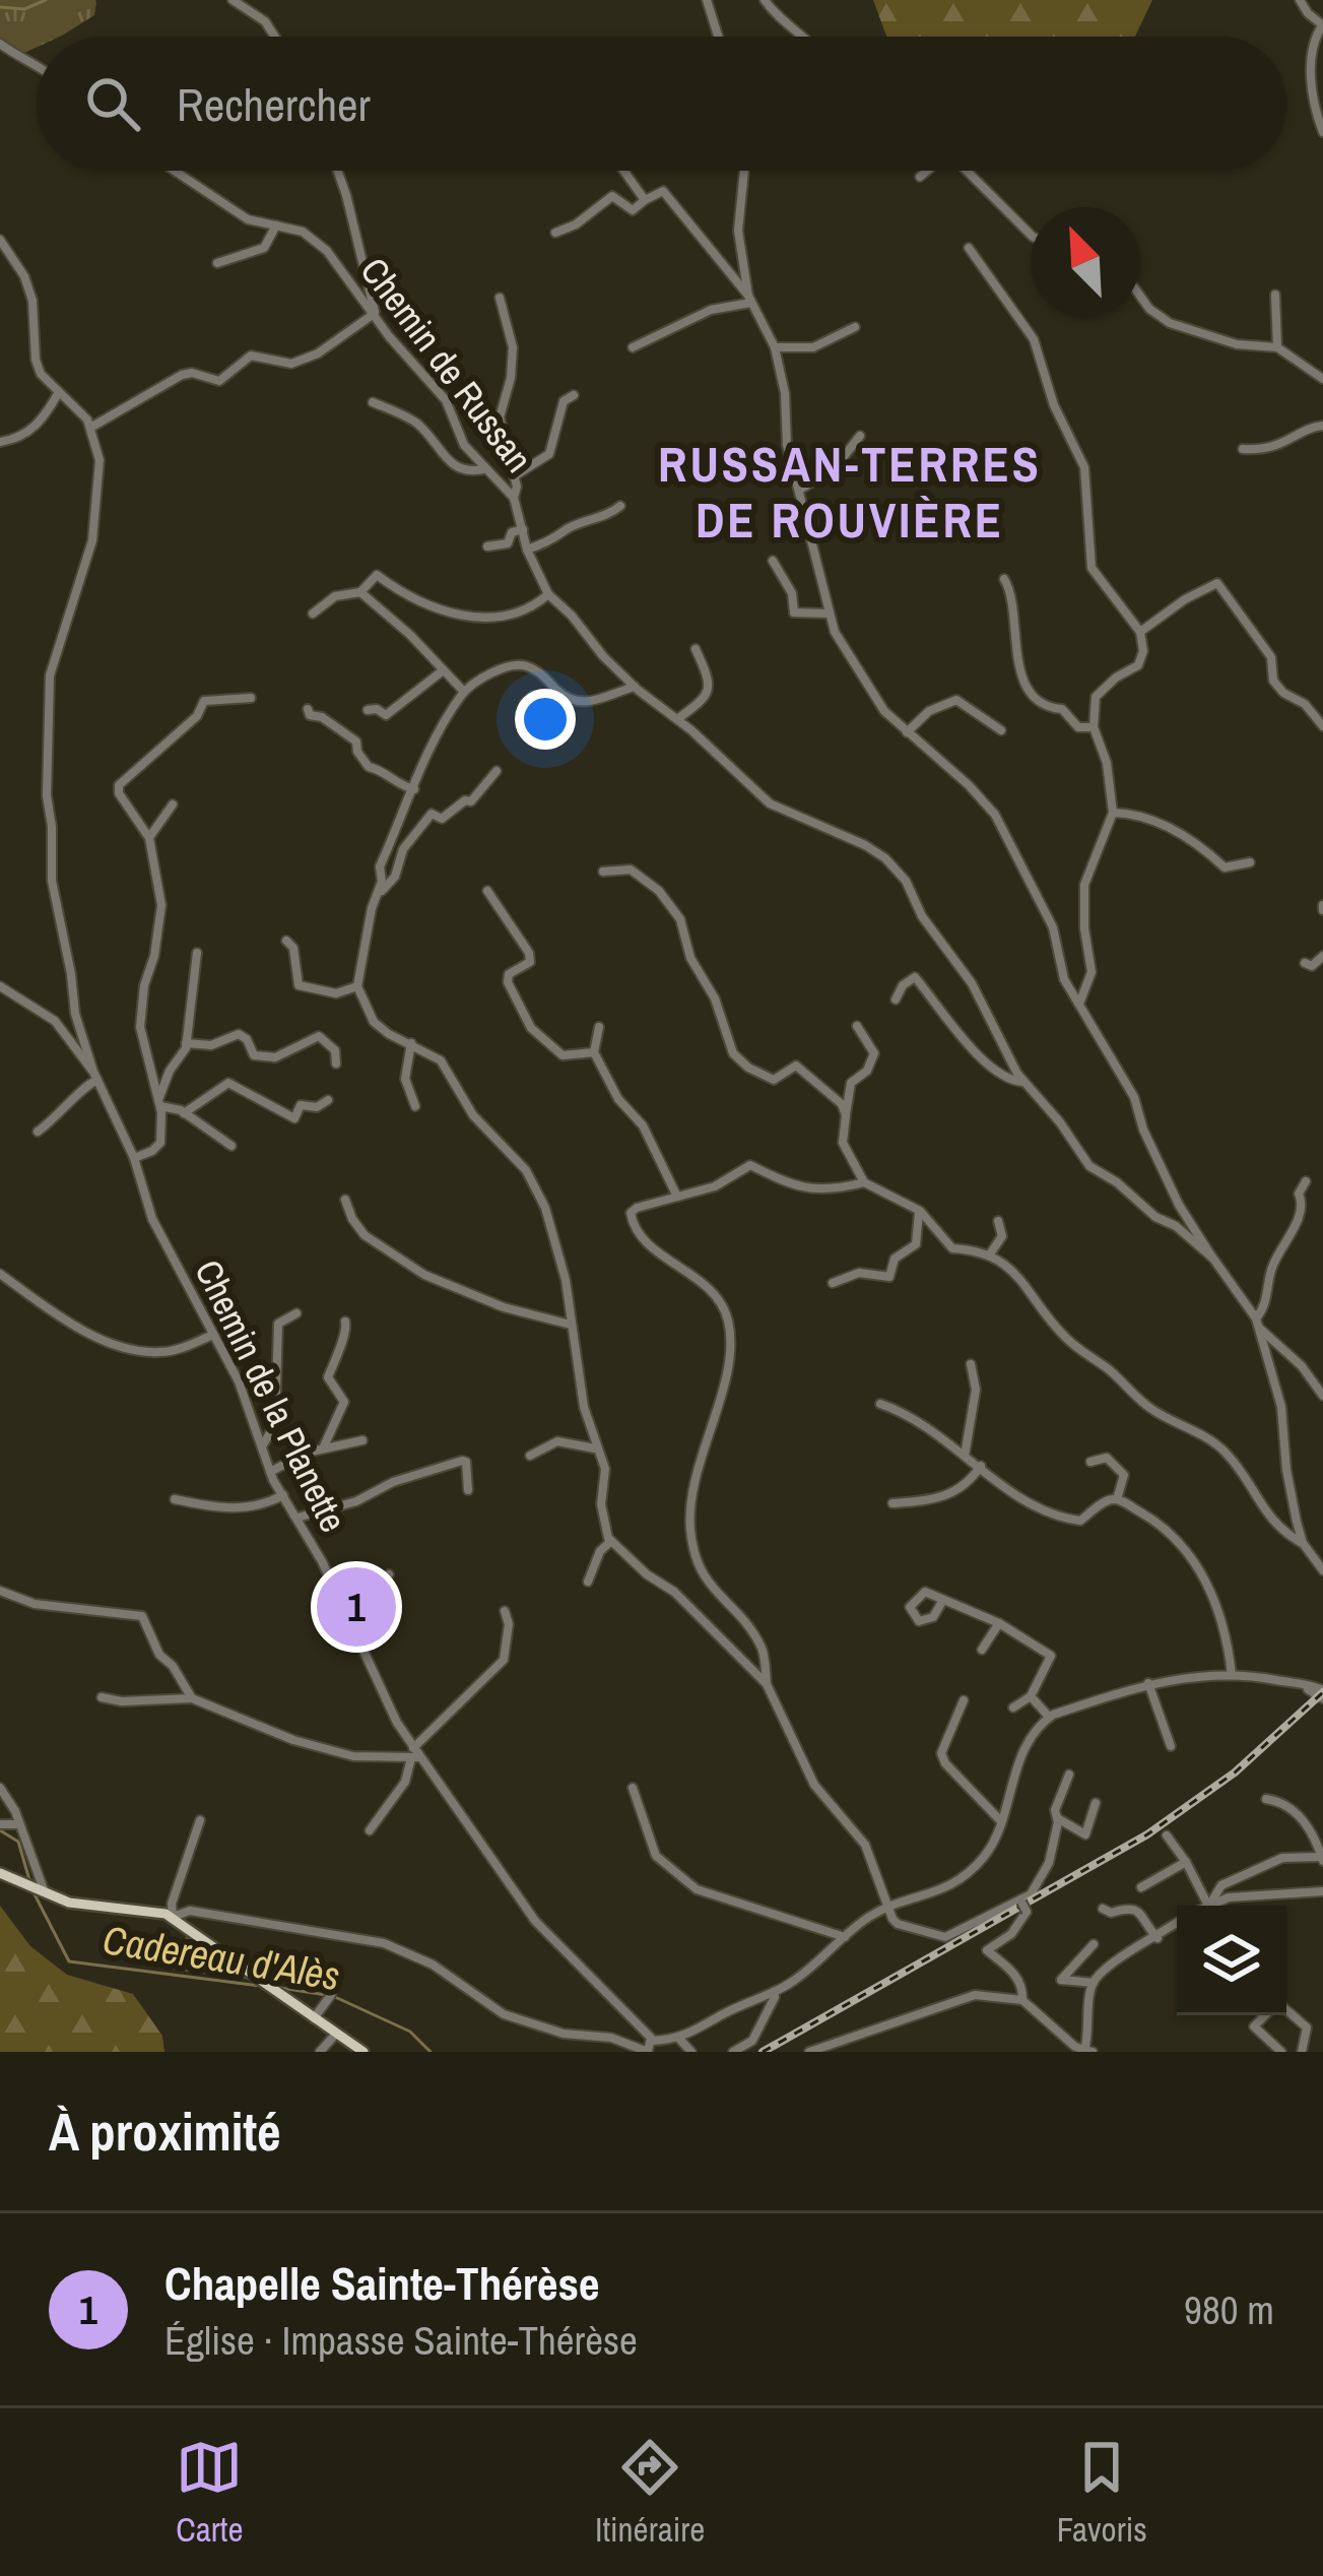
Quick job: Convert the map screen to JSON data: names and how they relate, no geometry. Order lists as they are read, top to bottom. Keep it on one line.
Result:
{"streets":{"street":["Chemin de Russan","Chemin de la Planette"]},"districts":["RUSSAN-TERRES DE ROUVIÈRE"],"water":["Cadereau d'Alès"],"north":"top left","page":{"search":"Rechercher","pins":"1","heading":"À proximité","list":[{"mark":"1","name":"Chapelle Sainte-Thérèse","note":"Église · Impasse Sainte-Thérèse","value":"980 m"}],"nav":["Carte","Itinéraire","Favoris"]}}
